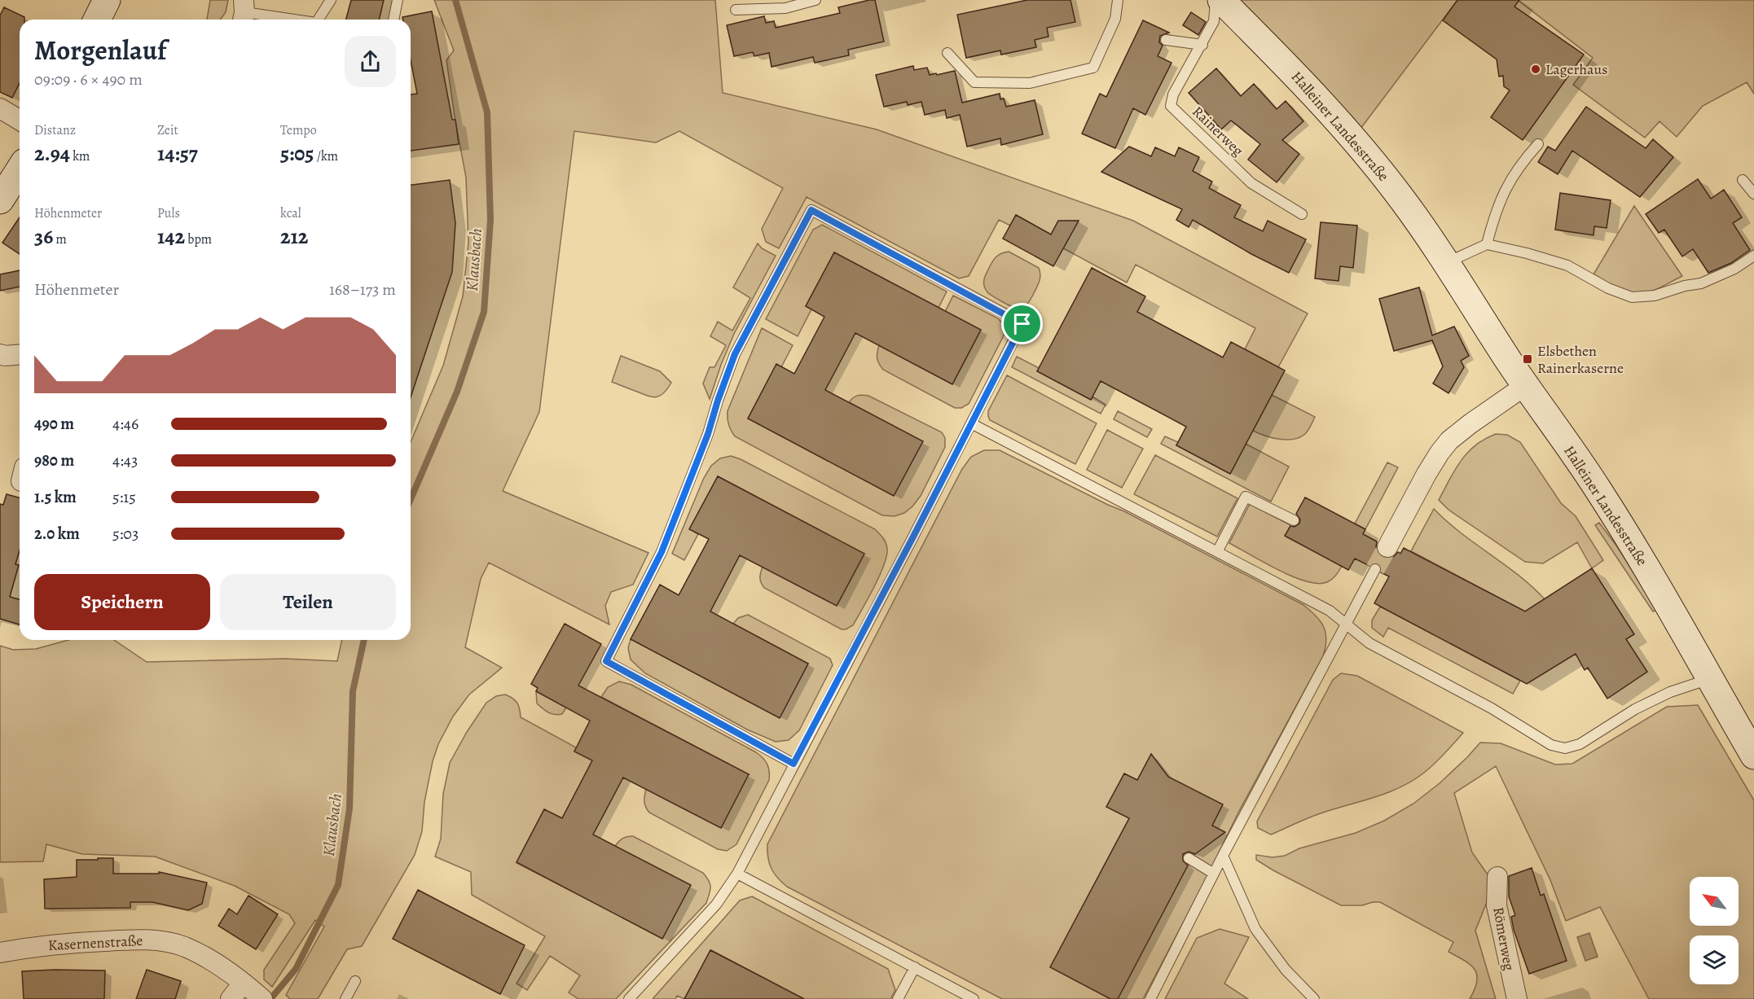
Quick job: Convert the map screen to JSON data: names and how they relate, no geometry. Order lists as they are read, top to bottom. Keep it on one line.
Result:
{"streets":{"main road":["Halleiner Landesstraße"],"street":["Römerweg","Kasernenstraße"],"lane":["Rainerweg"]},"water":["Klausbach"],"places":{"other":["Lagerhaus"],"transit":["Elsbethen Rainerkaserne"]},"north":"top left","page":{"heading":["Morgenlauf","09:09 · 6 × 490 m"],"stats":[["Distanz","2.94 km"],["Zeit","14:57"],["Tempo","5:05 /km"],["Höhenmeter","36 m"],["Puls","142 bpm"],["kcal","212"]],"chart":["Höhenmeter","168–173 m"],"list":[{"name":"490 m","note":"4:46"},{"name":"980 m","note":"4:43"},{"name":"1.5 km","note":"5:15"},{"name":"2.0 km","note":"5:03"}],"buttons":["Speichern","Teilen"]}}
